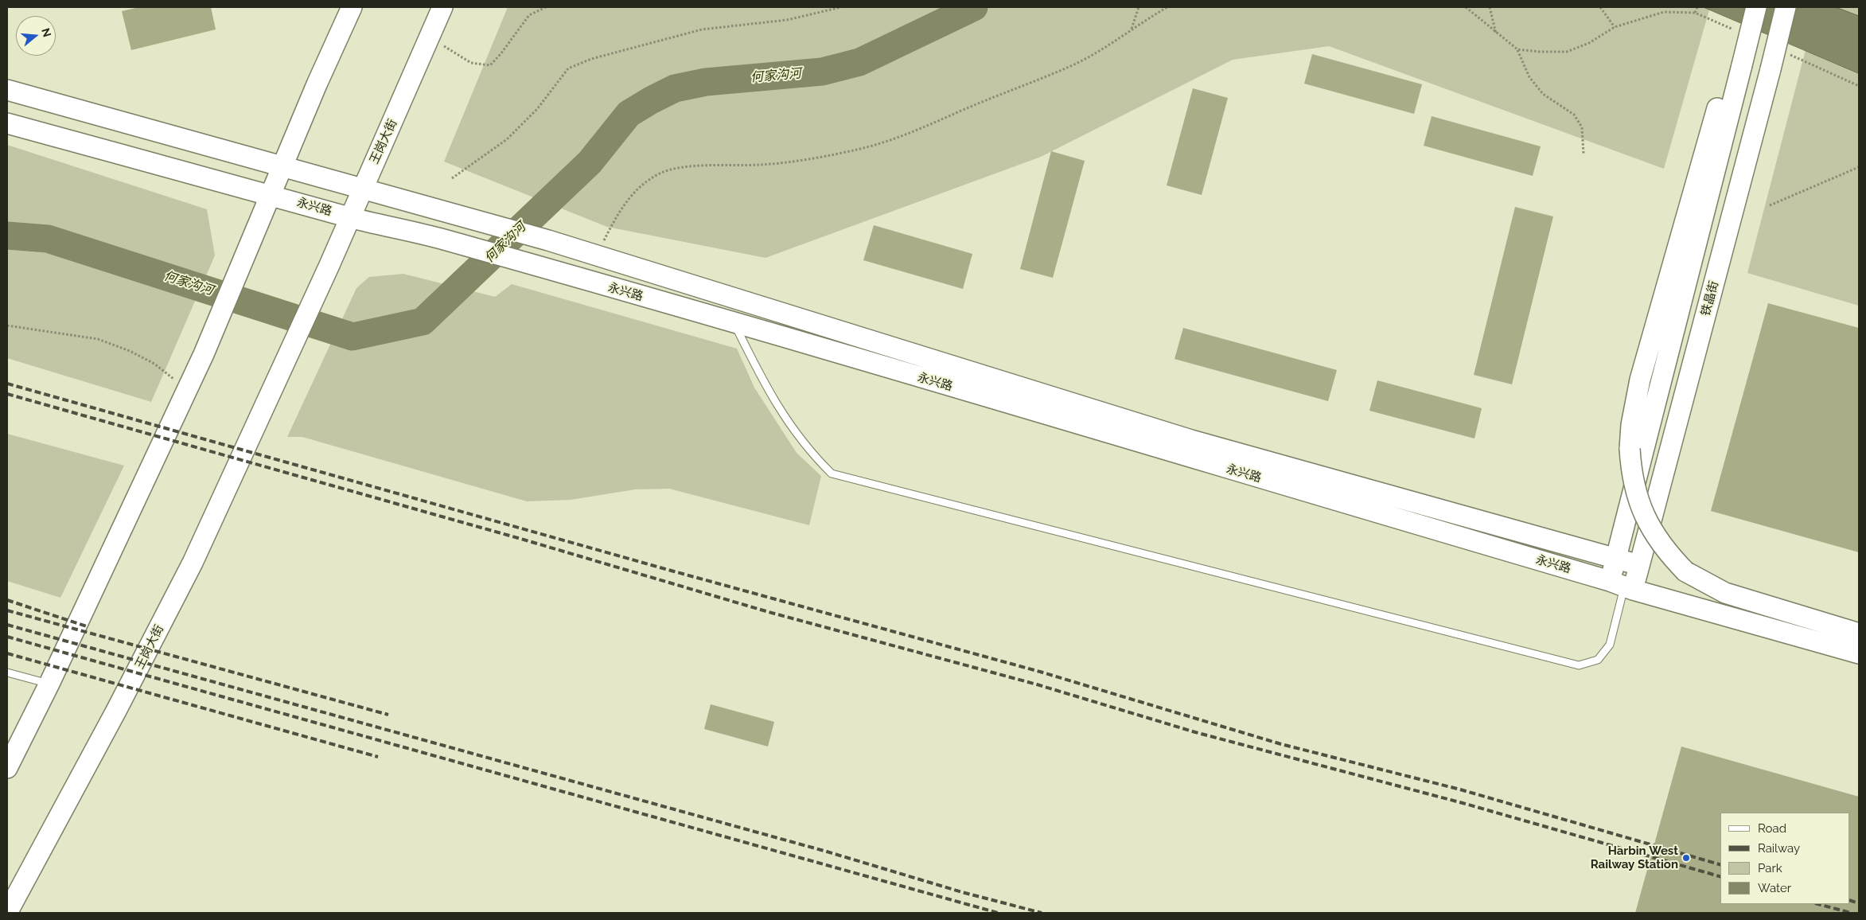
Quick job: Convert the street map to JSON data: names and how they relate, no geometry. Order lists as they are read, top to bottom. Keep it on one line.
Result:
{"streets":{"main road":["王岗大街","永兴路","铁晶街"]},"crossings":[["王岗大街","永兴路"],["永兴路","铁晶街"]],"water":["何家沟河"],"places":["Harbin West Railway Station"],"legend":["Road","Railway","Park","Water"],"north":"right"}
